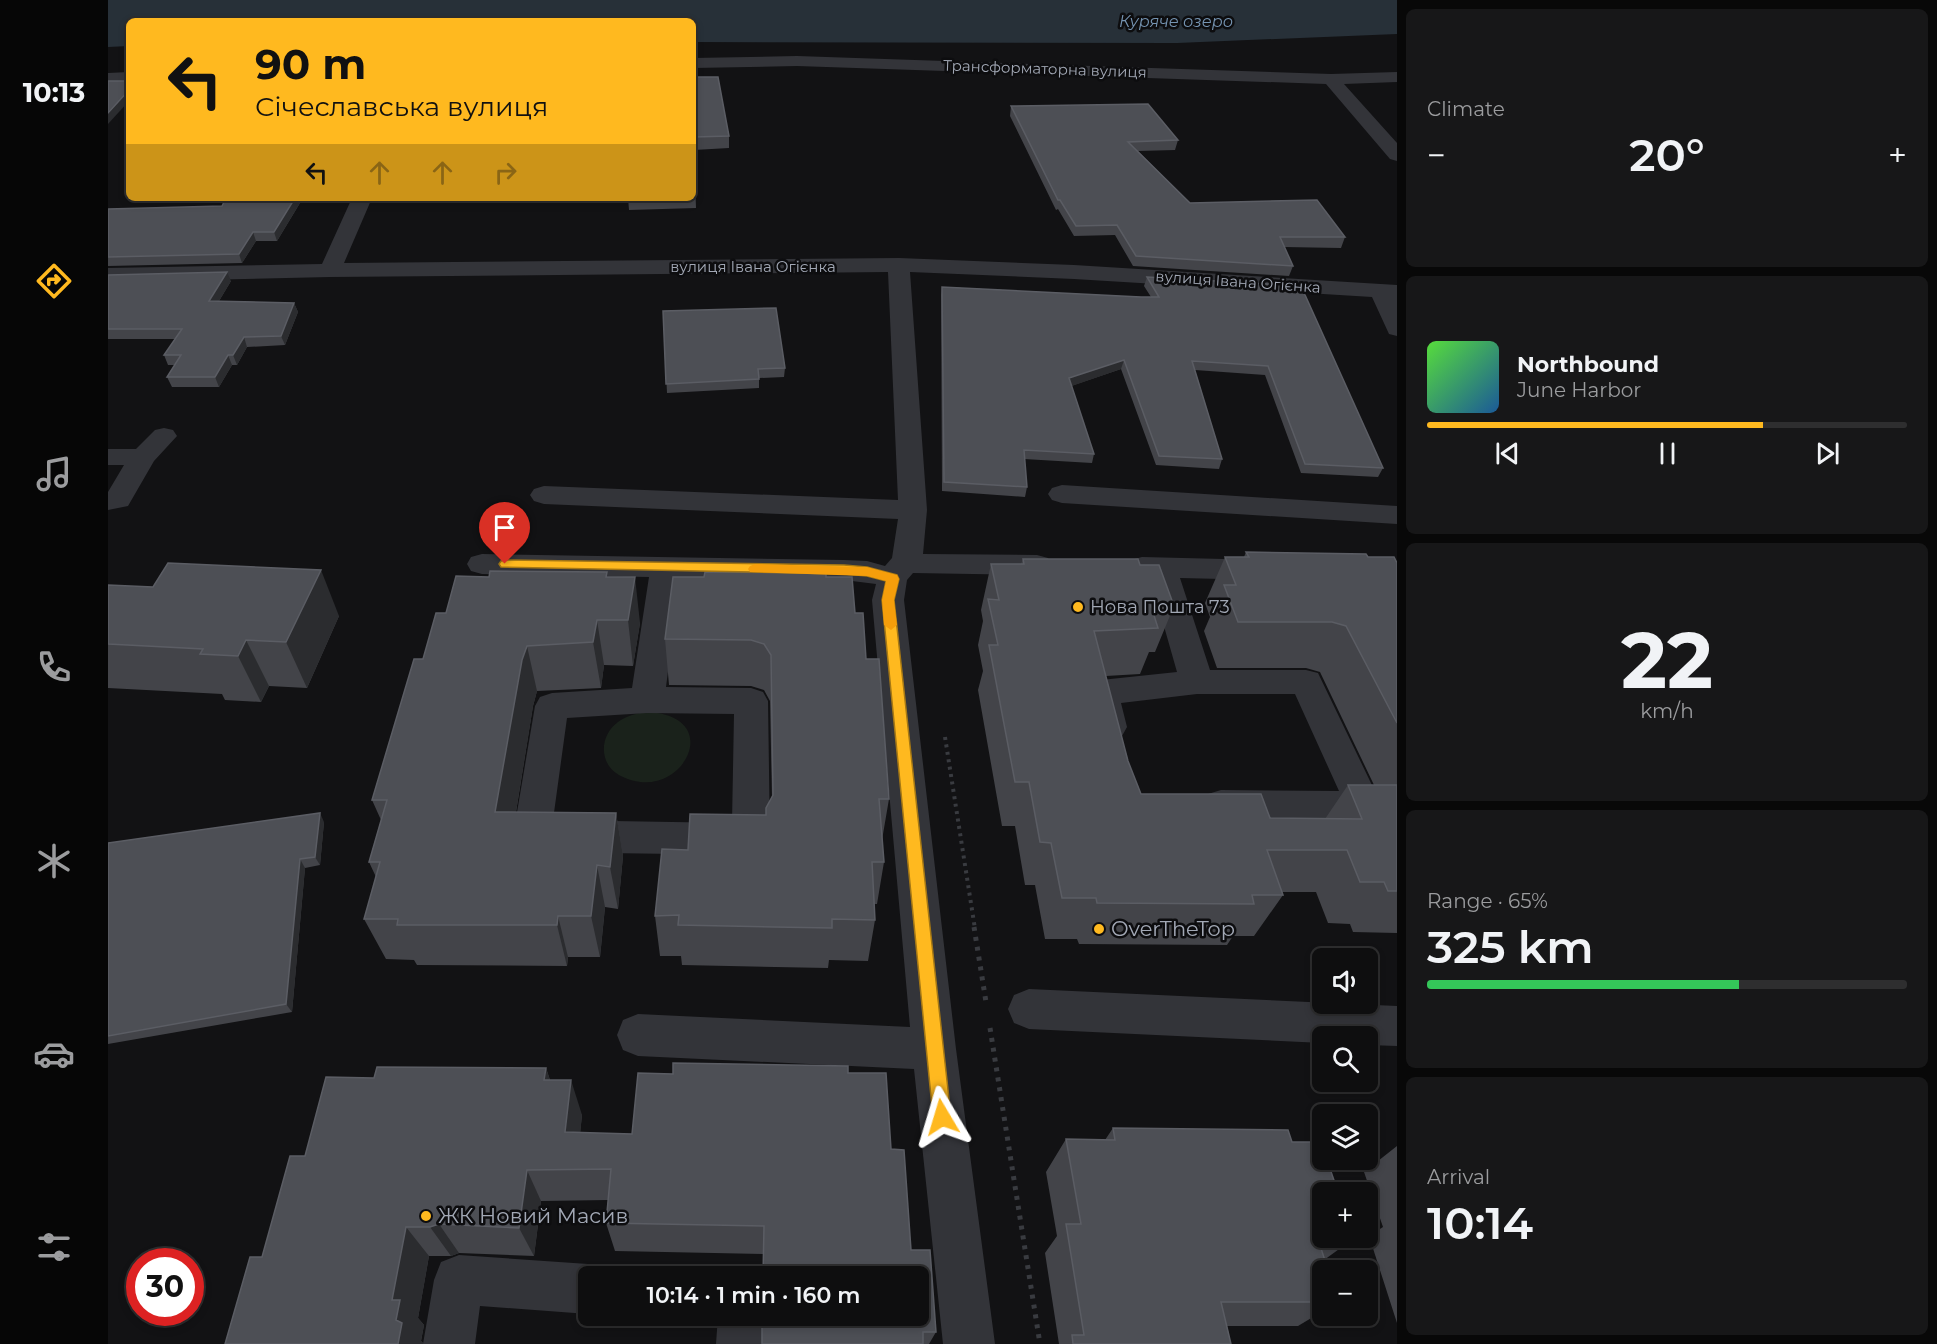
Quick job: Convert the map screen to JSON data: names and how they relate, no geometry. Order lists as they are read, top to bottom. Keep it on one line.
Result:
{"streets":{"street":["Трансформаторна вулиця","вулиця Івана Огієнка"]},"water":["Куряче озеро"],"places":["Нова Пошта 73","OverTheTop","ЖК Новий Масив"],"page":{"tabs":"10:13","tile":["Climate",["22","km/h"],["Range · 65%","325 km"],["Arrival","10:14"]],"turn":["90 m","Січеславська вулиця"],"heat":["−","20°","+"],"song":["Northbound","June Harbor"],"map_buttons":["+","−"],"limit":"30","trip":"10:14 · 1 min · 160 m"}}
